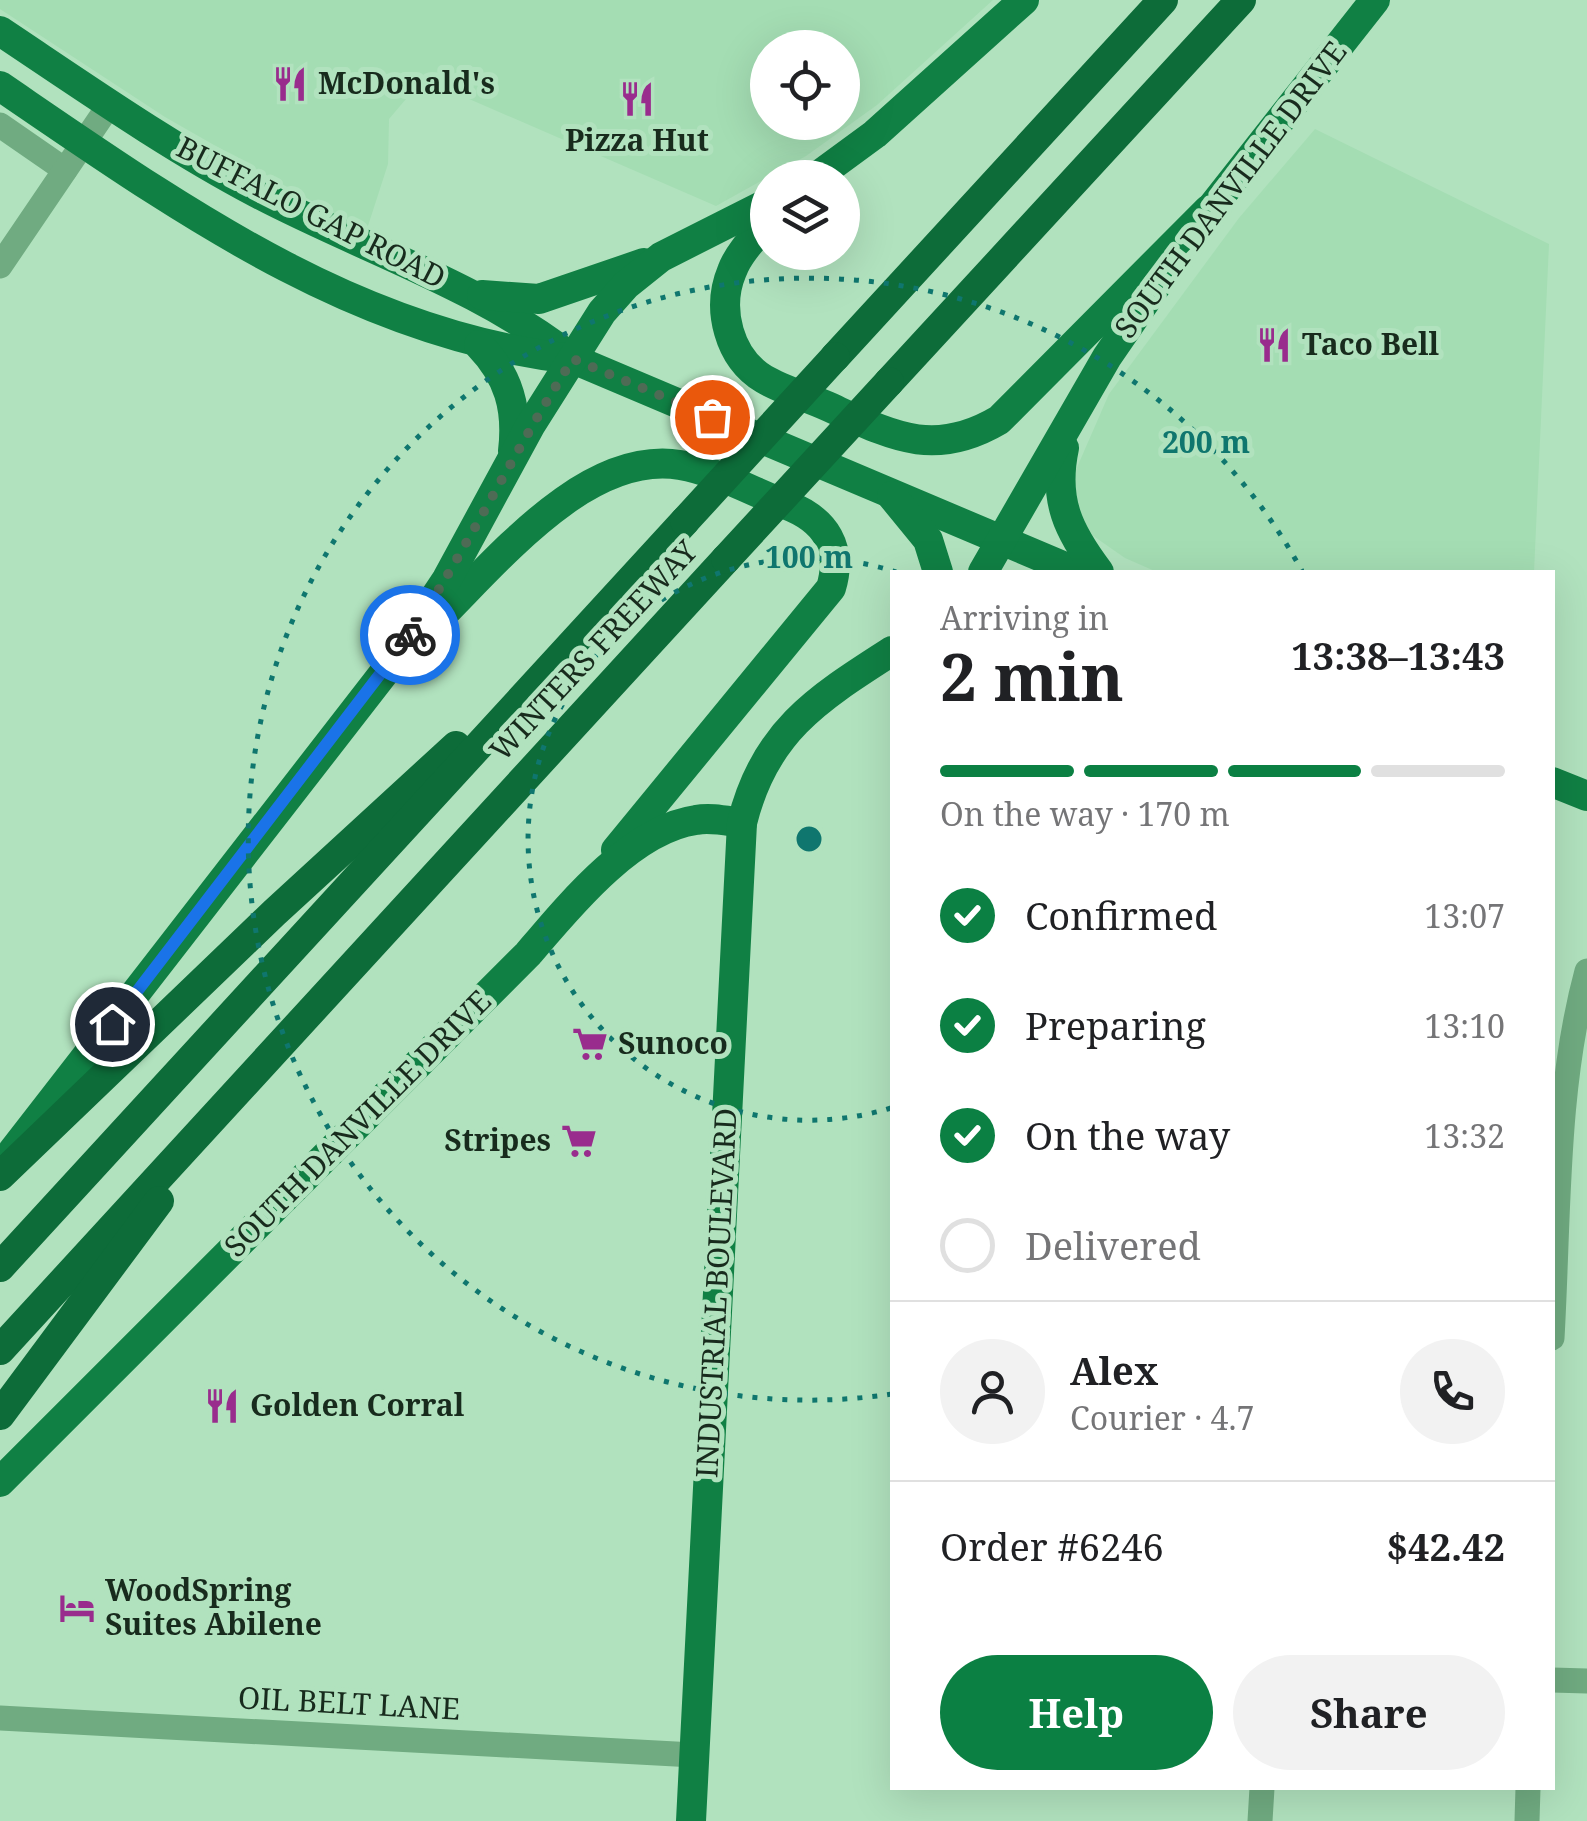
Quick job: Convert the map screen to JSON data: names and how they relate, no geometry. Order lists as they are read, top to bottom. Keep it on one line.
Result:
{"streets":{"highway":["WINTERS FREEWAY"],"main road":["SOUTH DANVILLE DRIVE","BUFFALO GAP ROAD","INDUSTRIAL BOULEVARD"],"street":["OIL BELT LANE"]},"crossings":[["SOUTH DANVILLE DRIVE","BUFFALO GAP ROAD"],["SOUTH DANVILLE DRIVE","INDUSTRIAL BOULEVARD"],["INDUSTRIAL BOULEVARD","OIL BELT LANE"]],"places":{"restaurant":["McDonald's","Pizza Hut","Taco Bell","Golden Corral"],"supermarket":["Sunoco","Stripes"],"hotel":["WoodSpring Suites Abilene"]},"page":{"heading":["2 min","Arriving in","13:38–13:43"],"panel":["Alex","Courier · 4.7","Order #6246","$42.42"],"bar":"On the way · 170 m","list":[["Confirmed","13:07"],["Preparing","13:10"],["On the way","13:32"],"Delivered"],"buttons":["Help","Share"]},"rings":["200 m","100 m"]}
